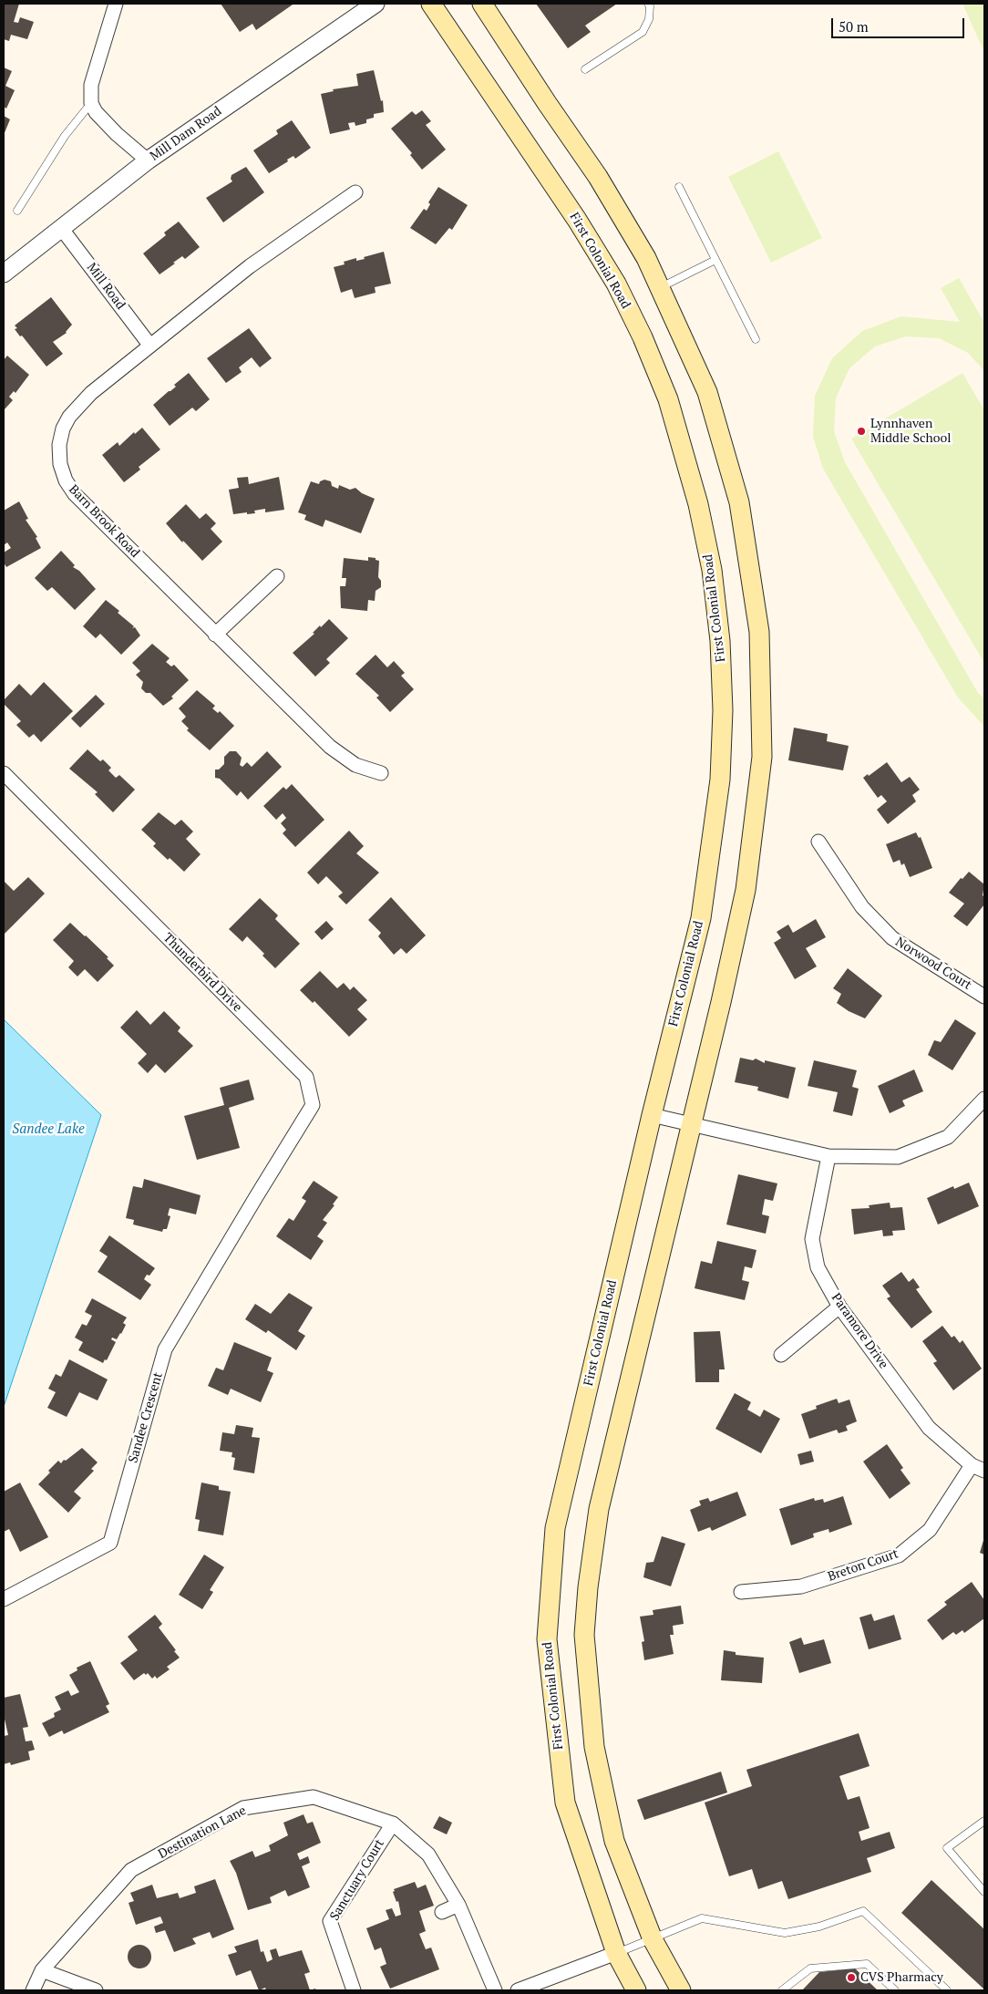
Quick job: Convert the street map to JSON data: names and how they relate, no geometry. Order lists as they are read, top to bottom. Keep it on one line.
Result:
{"streets":{"main road":["First Colonial Road"],"street":["Mill Dam Road","Mill Road","Barn Brook Road","Norwood Court","Thunderbird Drive","Paramore Drive","Sandee Crescent","Breton Court","Destination Lane","Sanctuary Court"]},"crossings":[["Mill Dam Road","Mill Road"],["Mill Road","Barn Brook Road"],["Thunderbird Drive","Sandee Crescent"],["Paramore Drive","Breton Court"],["Destination Lane","Sanctuary Court"]],"water":["Sandee Lake"],"places":["Lynnhaven Middle School","CVS Pharmacy"],"scale_bar":"50 m"}
